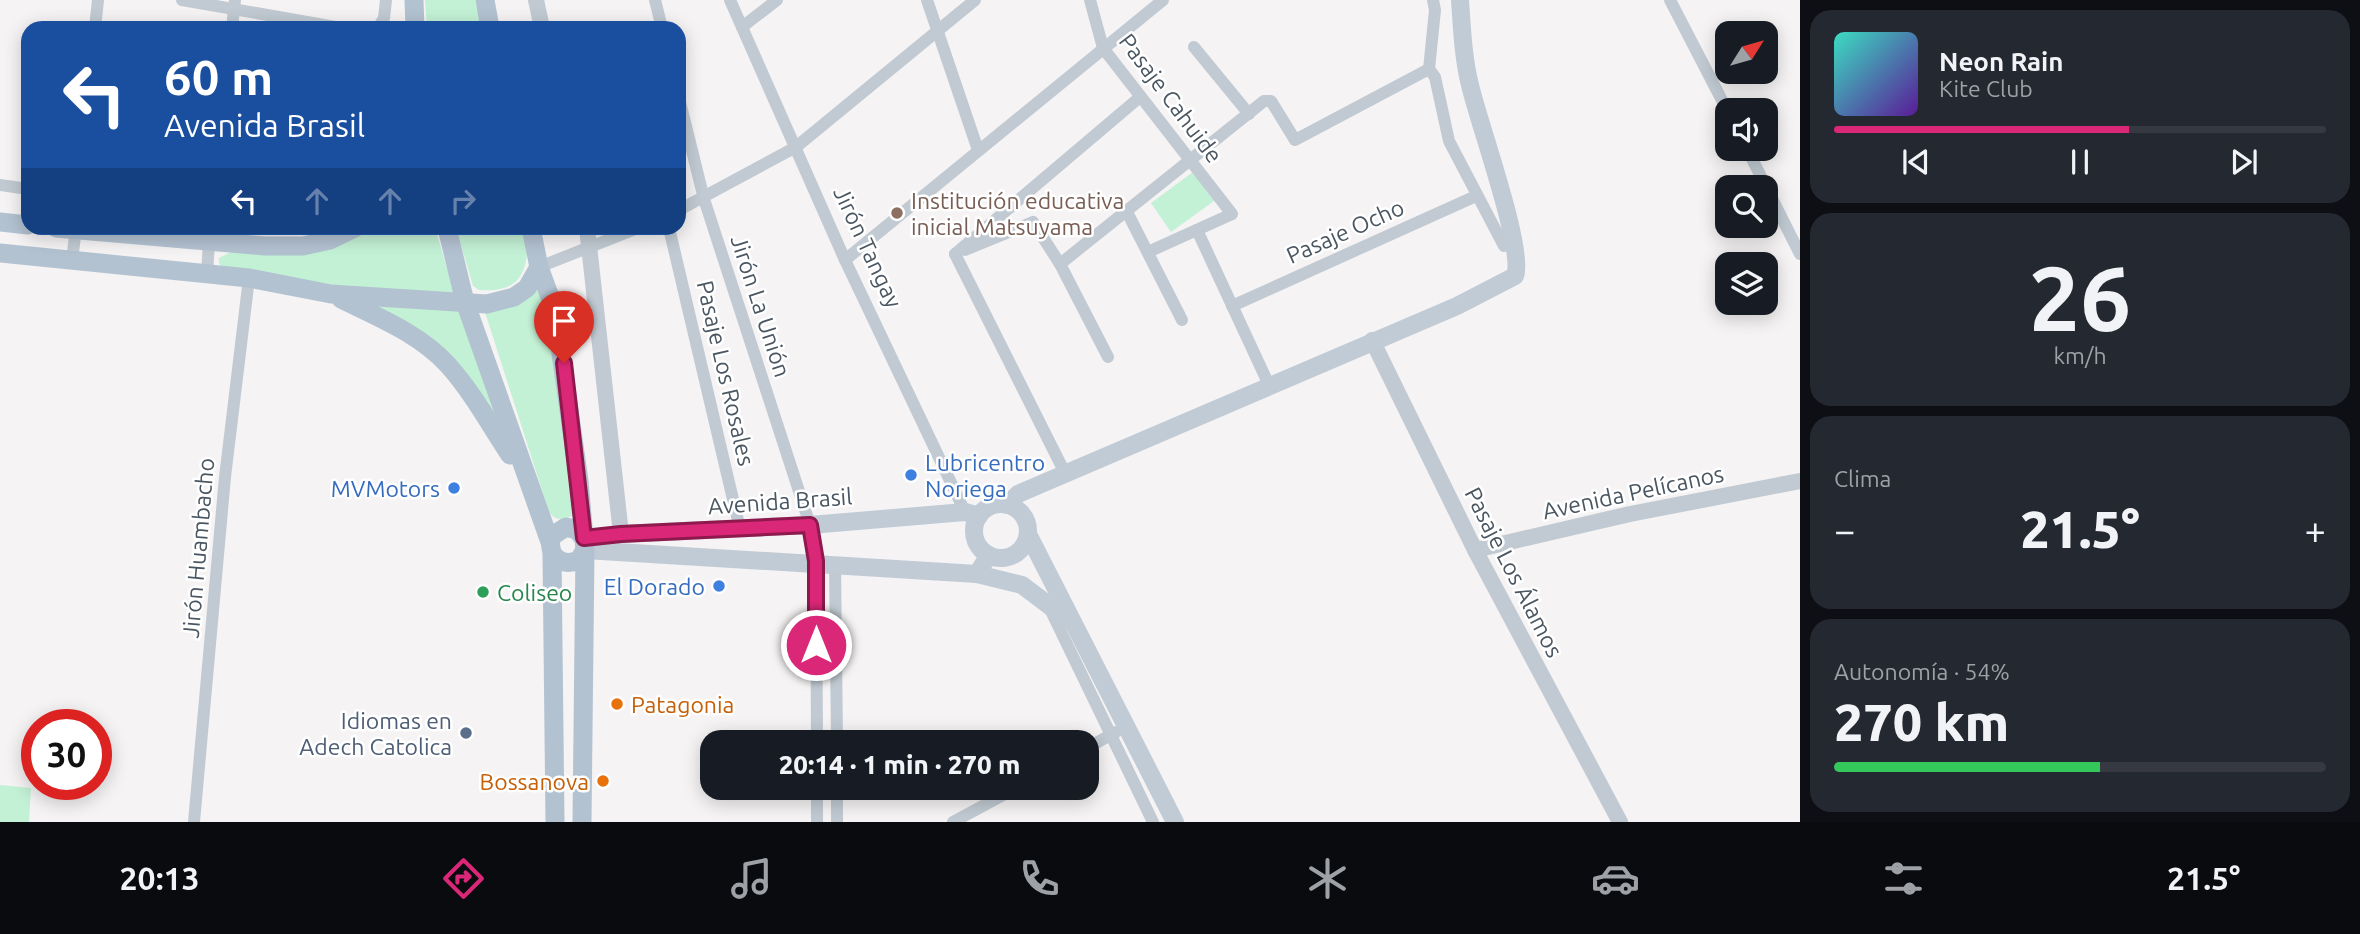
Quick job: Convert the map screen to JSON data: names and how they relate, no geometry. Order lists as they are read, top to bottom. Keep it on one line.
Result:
{"streets":{"main road":["Avenida Brasil"],"street":["Pasaje Cahuide","Pasaje Ocho","Jirón Tangay","Jirón La Unión","Pasaje Los Rosales","Avenida Pelícanos","Jirón Huambacho","Pasaje Los Álamos"]},"crossings":[["Jirón Tangay","Avenida Brasil"],["Jirón La Unión","Avenida Brasil"],["Pasaje Los Rosales","Avenida Brasil"],["Avenida Pelícanos","Pasaje Los Álamos"]],"places":["Institución educativa inicial Matsuyama","Lubricentro Noriega","MVMotors","El Dorado","Coliseo","Patagonia","Idiomas en Adech Catolica","Bossanova"],"north":"top right","page":{"turn":["60 m","Avenida Brasil"],"song":["Neon Rain","Kite Club"],"tile":[["26","km/h"],"Clima",["Autonomía · 54%","270 km"]],"heat":["−","21.5°","+"],"limit":"30","trip":"20:14 · 1 min · 270 m","tabs":["20:13","21.5°"]}}
